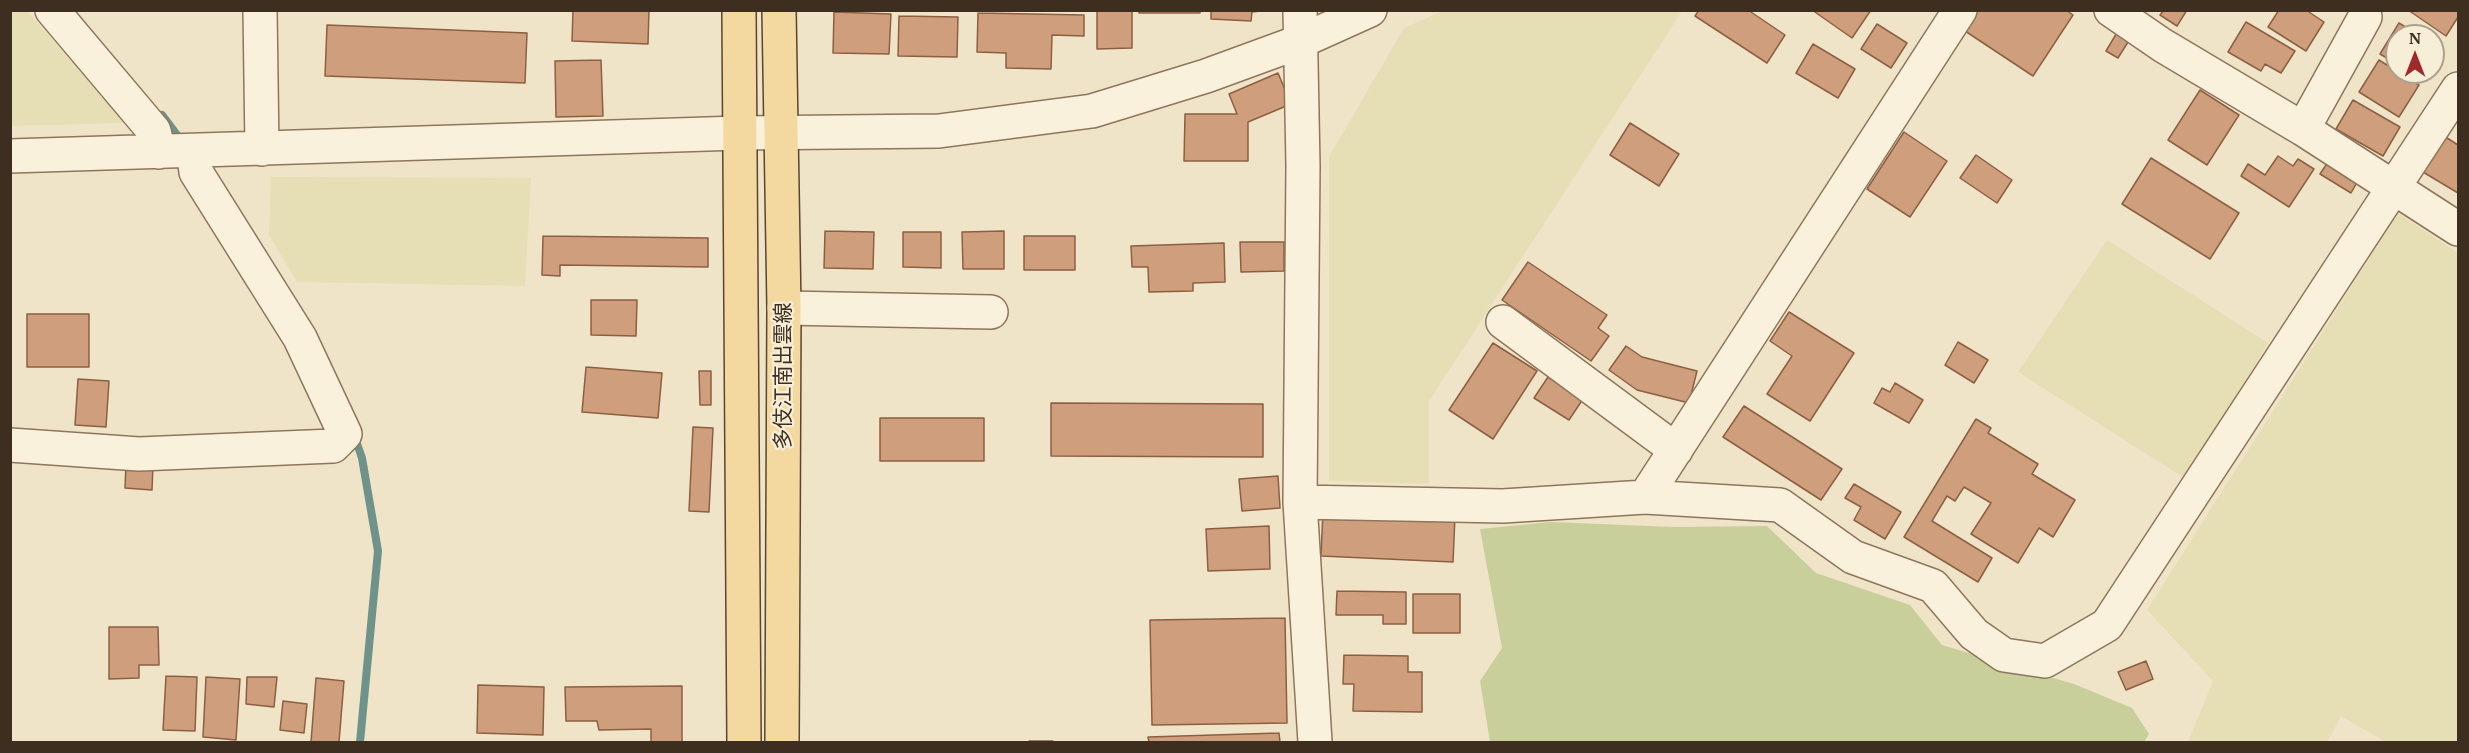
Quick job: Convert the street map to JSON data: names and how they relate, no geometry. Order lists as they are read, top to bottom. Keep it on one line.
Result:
{"streets":{"main road":["多伎江南出雲線"]},"north":"top"}
